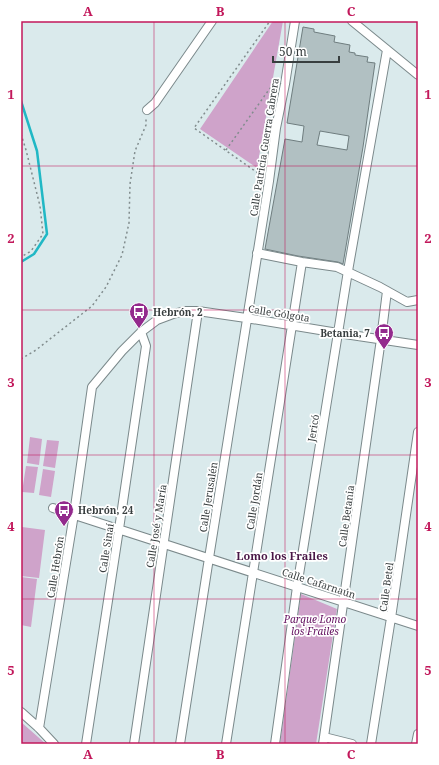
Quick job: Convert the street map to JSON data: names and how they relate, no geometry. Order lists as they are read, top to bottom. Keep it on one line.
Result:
{"streets":{"street":["Calle Patricia Guerra Cabrera","Calle Gólgota","Jericó","Calle Jerusalén","Calle Jordán","Calle Betania","Calle José y María","Calle Sinaí","Calle Hebrón","Calle Cafarnaún","Calle Betel"]},"crossings":[["Calle Patricia Guerra Cabrera","Calle Jerusalén"],["Calle Gólgota","Jericó"],["Calle Gólgota","Calle Jerusalén"],["Calle Gólgota","Calle Jordán"],["Calle Gólgota","Calle Betania"],["Calle Gólgota","Calle José y María"],["Calle Gólgota","Calle Sinaí"],["Calle Gólgota","Calle Hebrón"],["Jericó","Calle Cafarnaún"],["Calle Jerusalén","Calle Cafarnaún"],["Calle Jordán","Calle Cafarnaún"],["Calle Betania","Calle Cafarnaún"],["Calle José y María","Calle Cafarnaún"],["Calle Sinaí","Calle Hebrón"],["Calle Sinaí","Calle Cafarnaún"],["Calle Hebrón","Calle Cafarnaún"],["Calle Cafarnaún","Calle Betel"]],"districts":["Lomo los Frailes"],"parks":["Parque Lomo los Frailes"],"places":{"bus stop":["Hebrón, 2","Betania, 7","Hebrón, 24"]},"scale_bar":"50 m","grid":{"columns":["A","B","C"],"rows":["1","2","3","4","5"]}}
